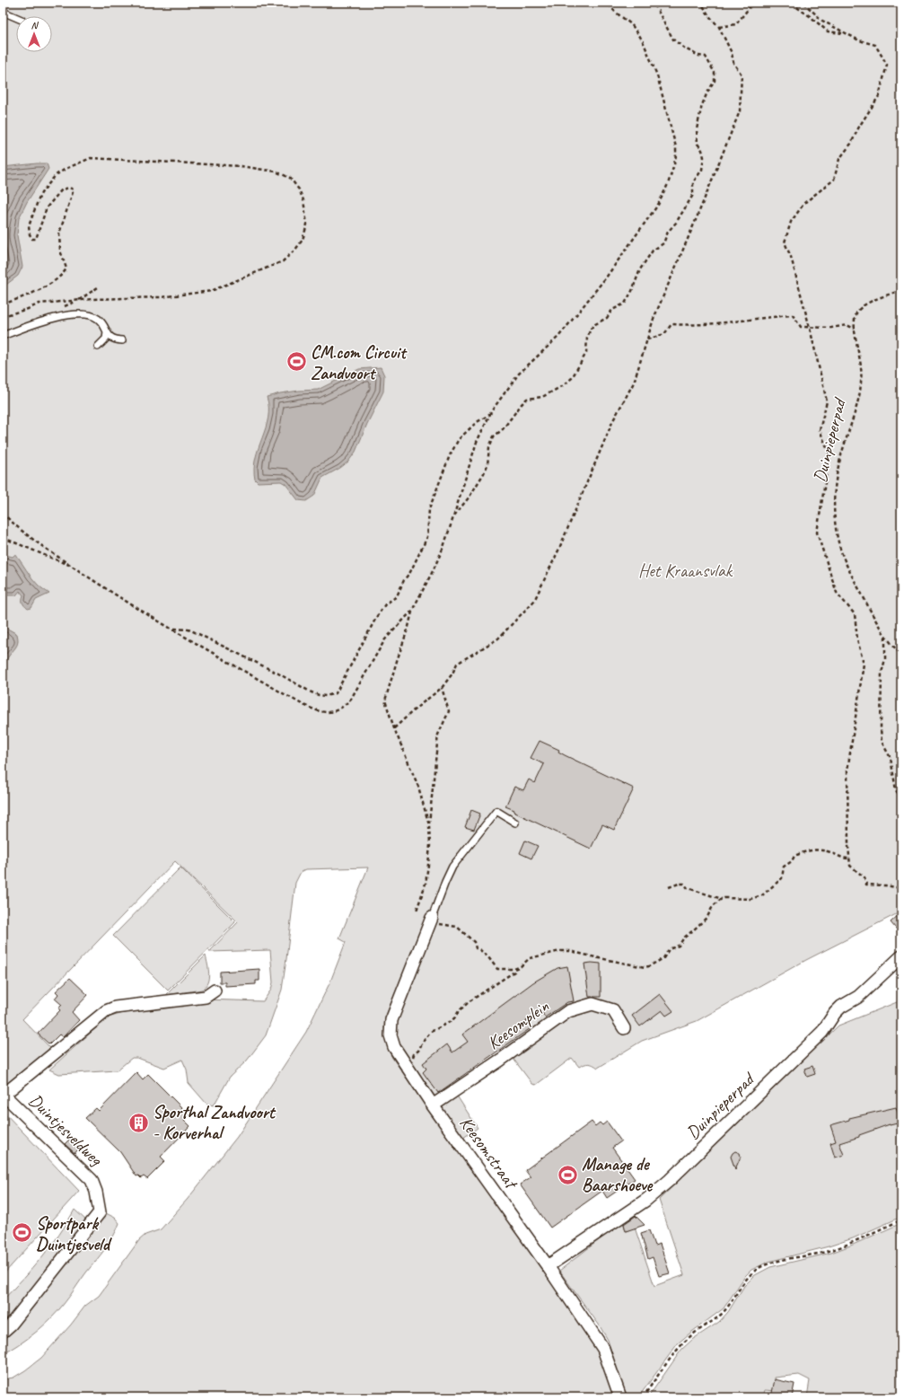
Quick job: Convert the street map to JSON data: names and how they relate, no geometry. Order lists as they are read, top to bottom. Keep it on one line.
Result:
{"streets":{"street":["Duinpieperpad","Keesomplein","Duintjesveldweg","Keesomstraat"]},"crossings":[["Duinpieperpad","Keesomstraat"],["Keesomplein","Keesomstraat"]],"parks":["Het Kraansvlak"],"places":{"sports":["CM.com Circuit Zandvoort","Manage de Baarshoeve","Sportpark Duintjesveld"],"building":["Sporthal Zandvoort - Korverhal"]},"north":"top"}
